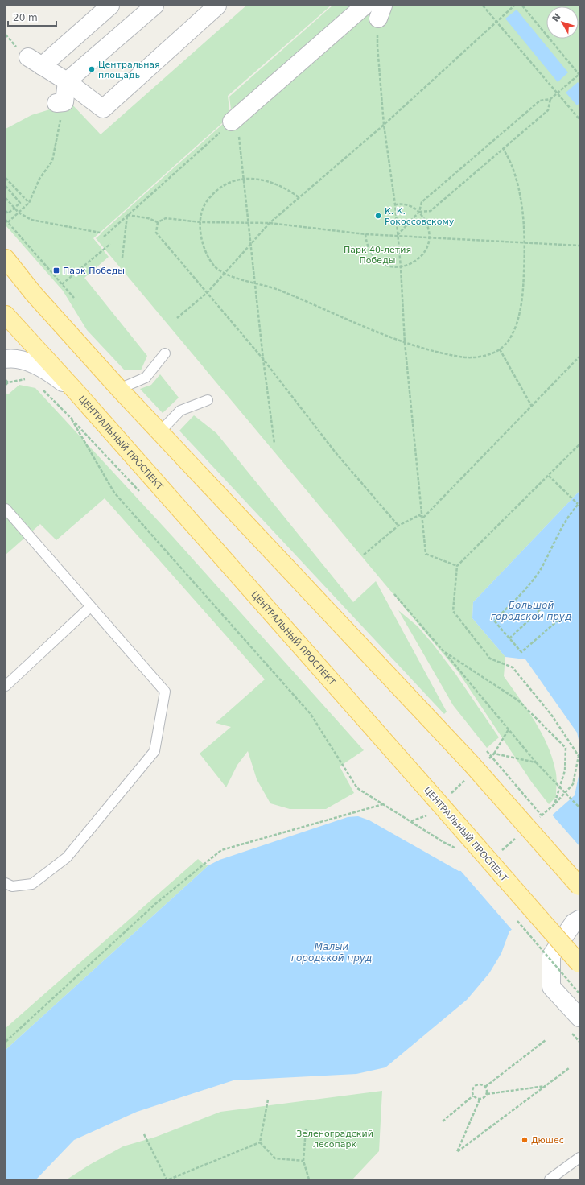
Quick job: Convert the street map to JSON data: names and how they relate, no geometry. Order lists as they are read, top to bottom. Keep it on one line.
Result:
{"streets":{"main road":["ЦЕНТРАЛЬНЫЙ ПРОСПЕКТ"]},"water":["Большой городской пруд","Малый городской пруд"],"parks":["Парк 40-летия Победы","Зеленоградский лесопарк"],"places":{"other":["Центральная площадь","К. К. Рокоссовскому","Дюшес"],"transit":["Парк Победы"]},"scale_bar":"20 m","north":"top left"}
